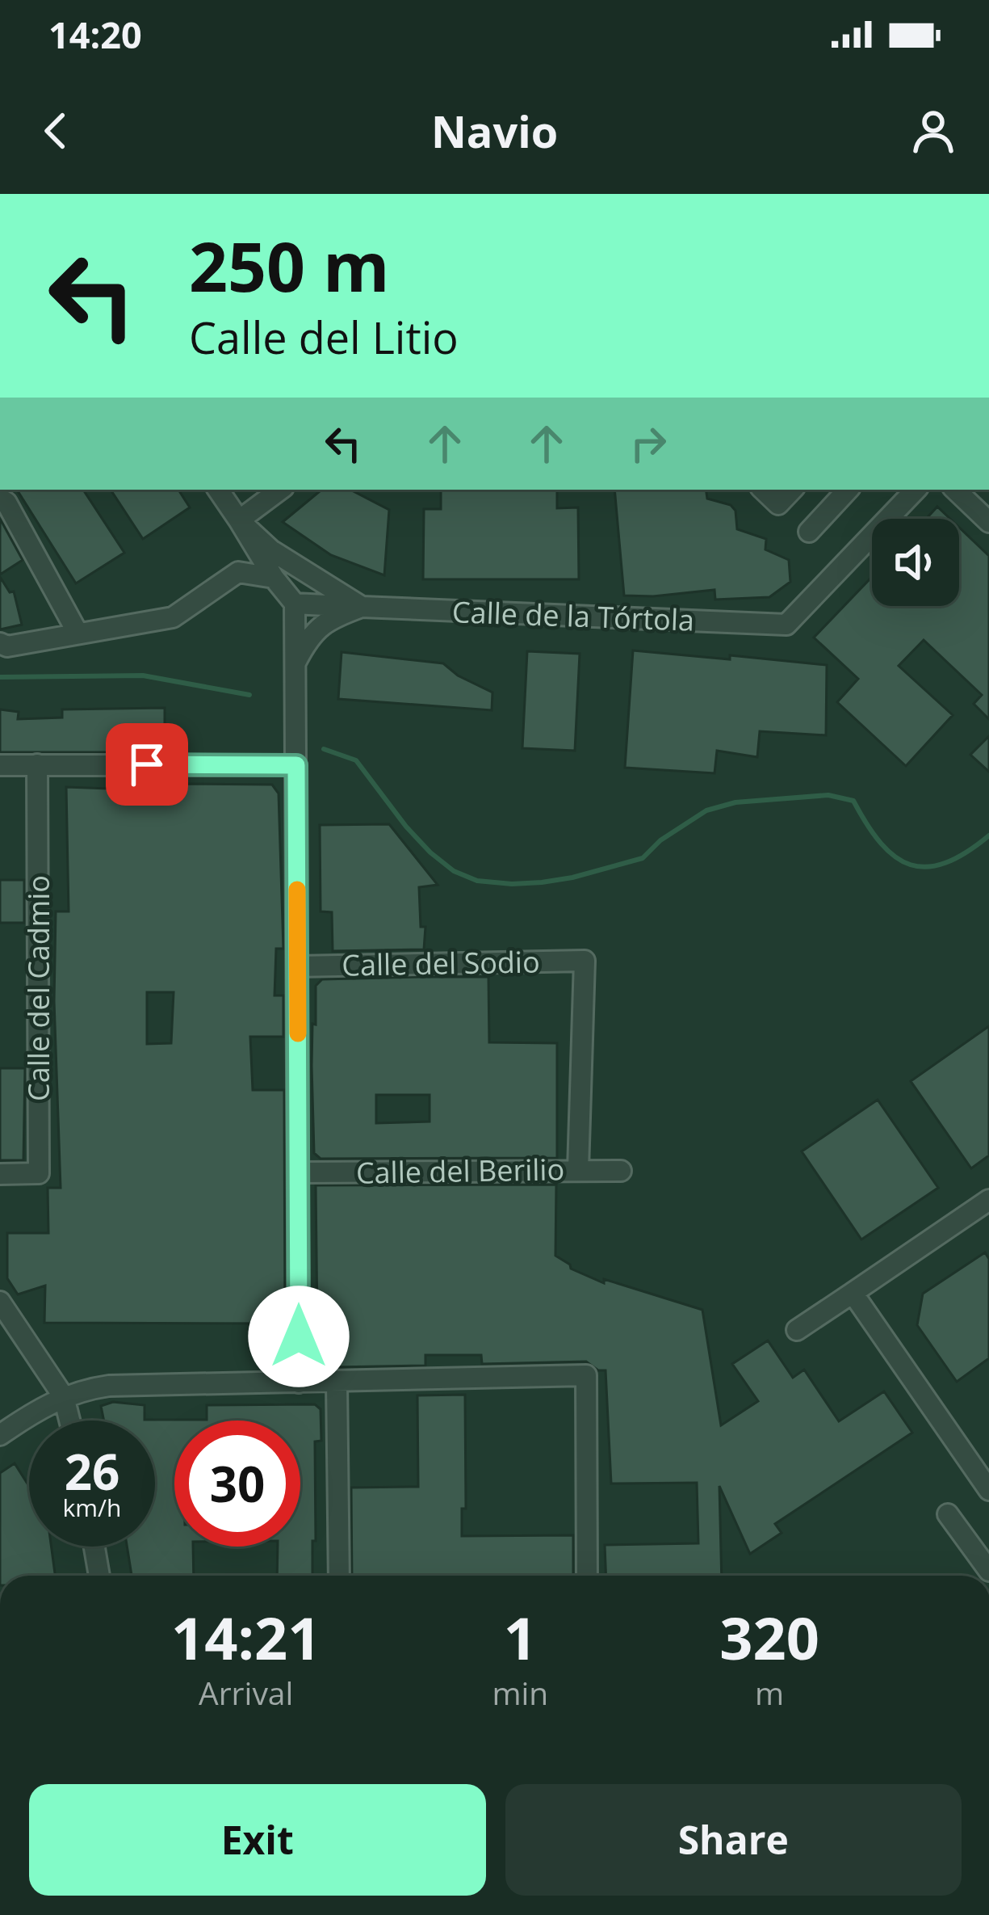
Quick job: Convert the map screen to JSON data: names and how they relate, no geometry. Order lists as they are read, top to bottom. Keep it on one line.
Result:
{"streets":{"street":["Calle de la Tórtola","Calle del Sodio","Calle del Cadmio","Calle del Berilio"]},"crossings":[["Calle del Sodio","Calle del Berilio"]],"page":{"status":"14:20","header":"Navio","turn":["250 m","Calle del Litio"],"speed":"26 km/h","limit":"30","eta":["14:21","Arrival","1","min","320","m"],"buttons":["Exit","Share"]}}
